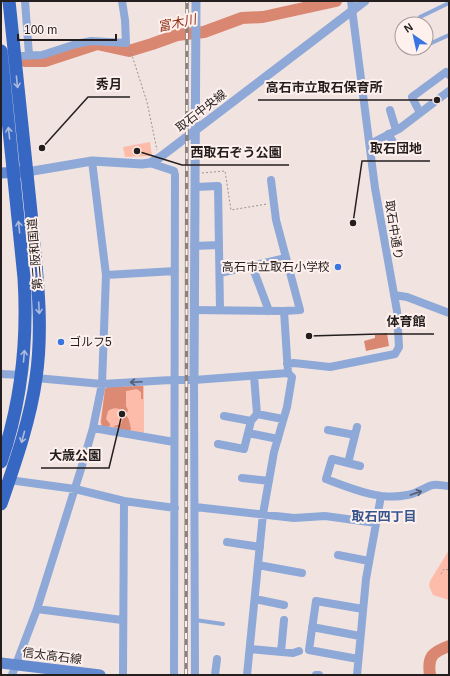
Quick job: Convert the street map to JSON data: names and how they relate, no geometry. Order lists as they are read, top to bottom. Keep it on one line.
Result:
{"streets":{"highway":["第二阪和国道"],"main road":["信太高石線"],"street":["取石中央線","取石中通り"]},"crossings":[["取石中央線","取石中通り"],["取石中央線","第二阪和国道"]],"districts":["取石四丁目"],"water":["富木川"],"places":["高石市立取石保育所","秀月","西取石ぞう公園","取石団地","高石市立取石小学校","体育館","ゴルフ5","大歳公園"],"scale_bar":"100 m","north":"top left"}
